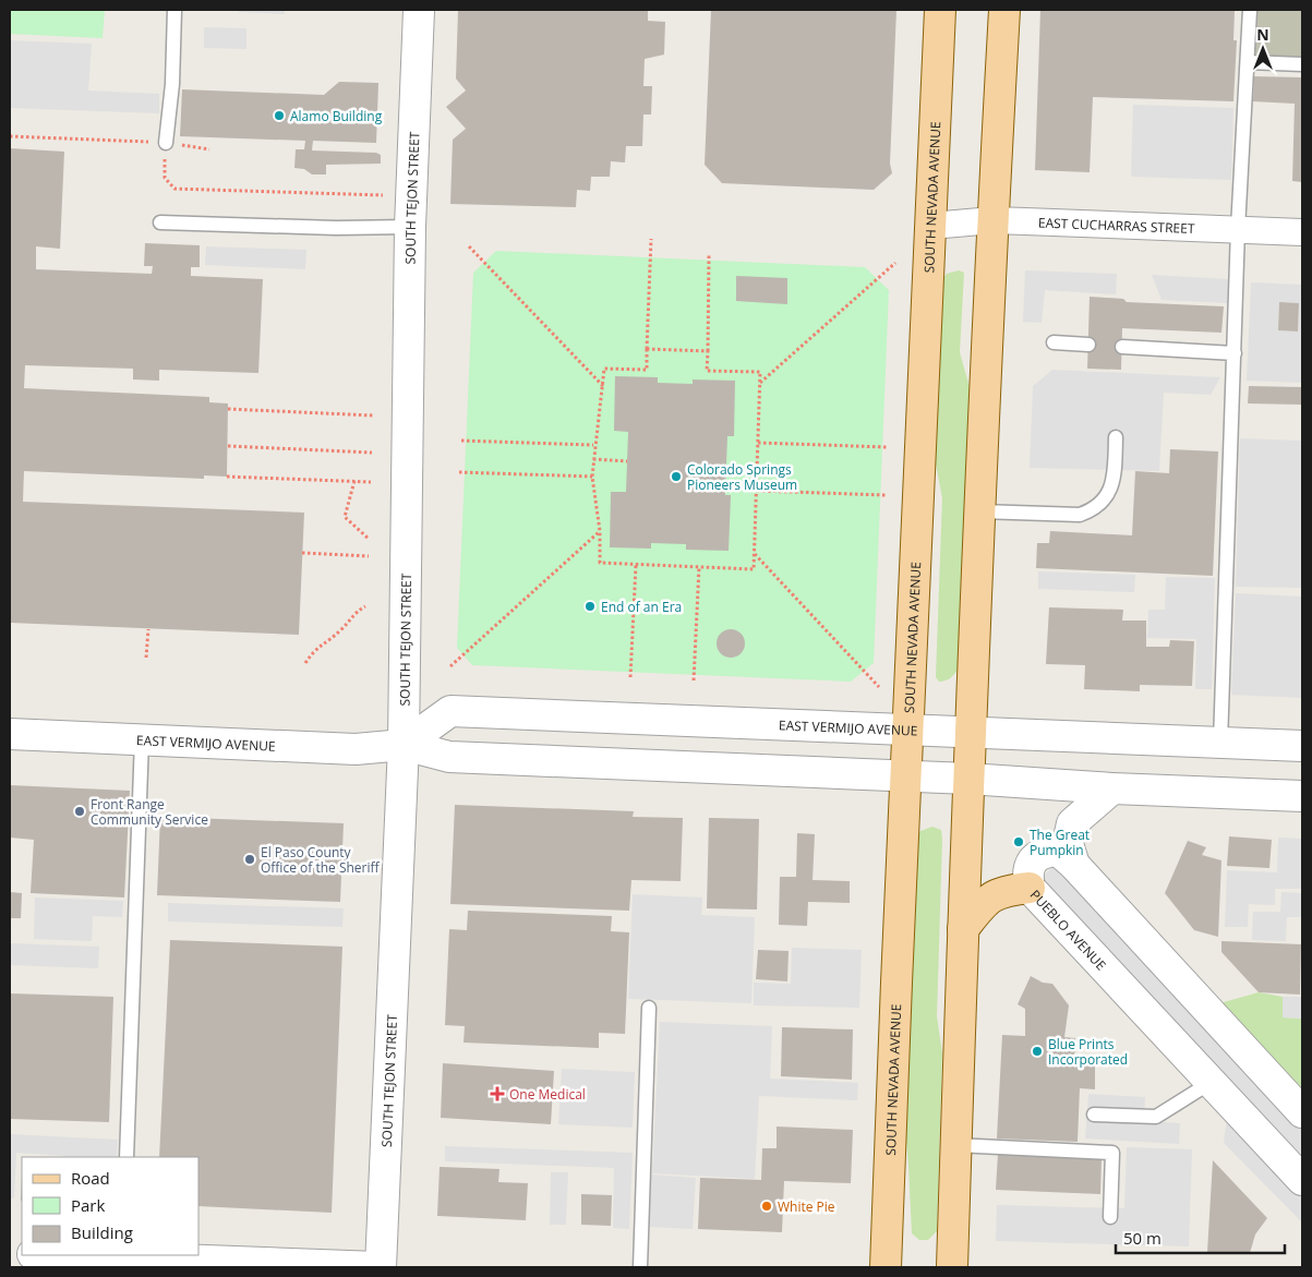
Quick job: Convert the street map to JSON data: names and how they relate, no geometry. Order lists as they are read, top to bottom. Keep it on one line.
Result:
{"streets":{"main road":["SOUTH NEVADA AVENUE"],"street":["SOUTH TEJON STREET","EAST CUCHARRAS STREET","EAST VERMIJO AVENUE","PUEBLO AVENUE"]},"crossings":[["SOUTH TEJON STREET","EAST VERMIJO AVENUE"],["SOUTH NEVADA AVENUE","EAST CUCHARRAS STREET"],["SOUTH NEVADA AVENUE","EAST VERMIJO AVENUE"]],"places":{"other":["Alamo Building","Colorado Springs Pioneers Museum","End of an Era","Front Range Community Service","The Great Pumpkin","El Paso County Office of the Sheriff","Blue Prints Incorporated","White Pie"],"health":["One Medical"]},"legend":["Road","Park","Building"],"scale_bar":"50 m","north":"top"}
